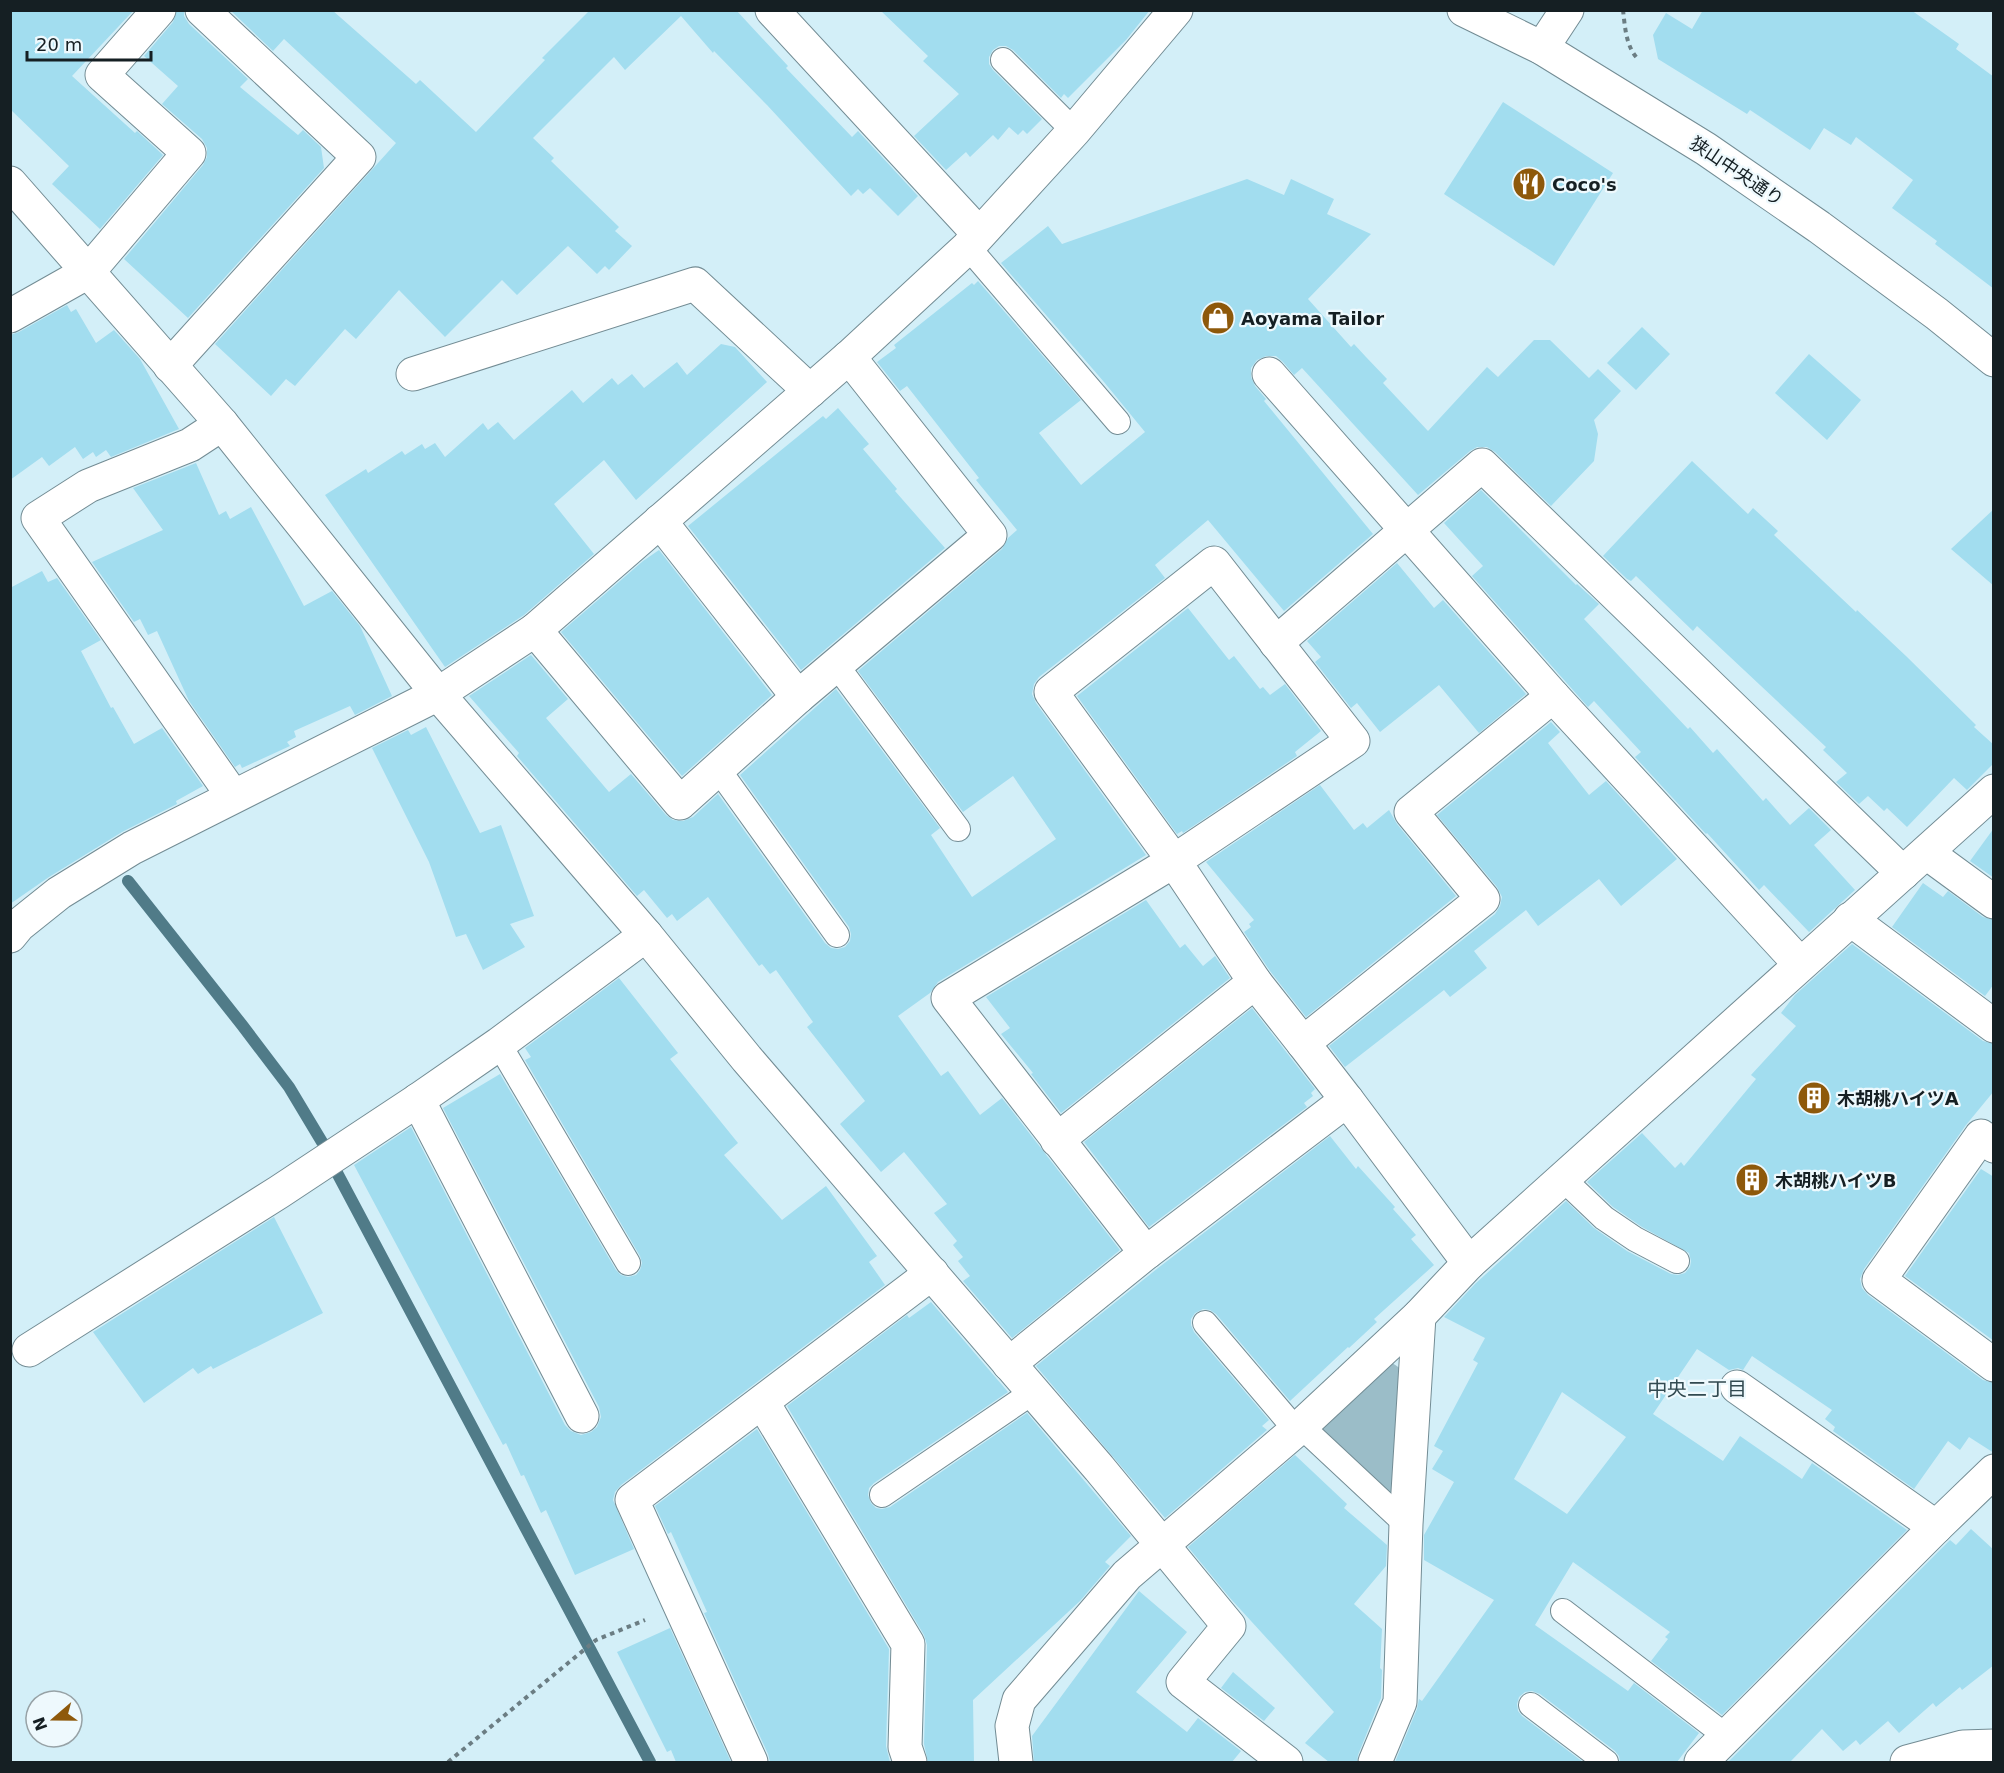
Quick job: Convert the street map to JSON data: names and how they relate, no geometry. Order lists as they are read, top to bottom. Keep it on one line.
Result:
{"streets":{"street":["狭山中央通り"]},"districts":["中央二丁目"],"places":{"restaurant":["Coco's"],"shop":["Aoyama Tailor"],"building":["木胡桃ハイツA","木胡桃ハイツB"]},"scale_bar":"20 m","north":"left"}
